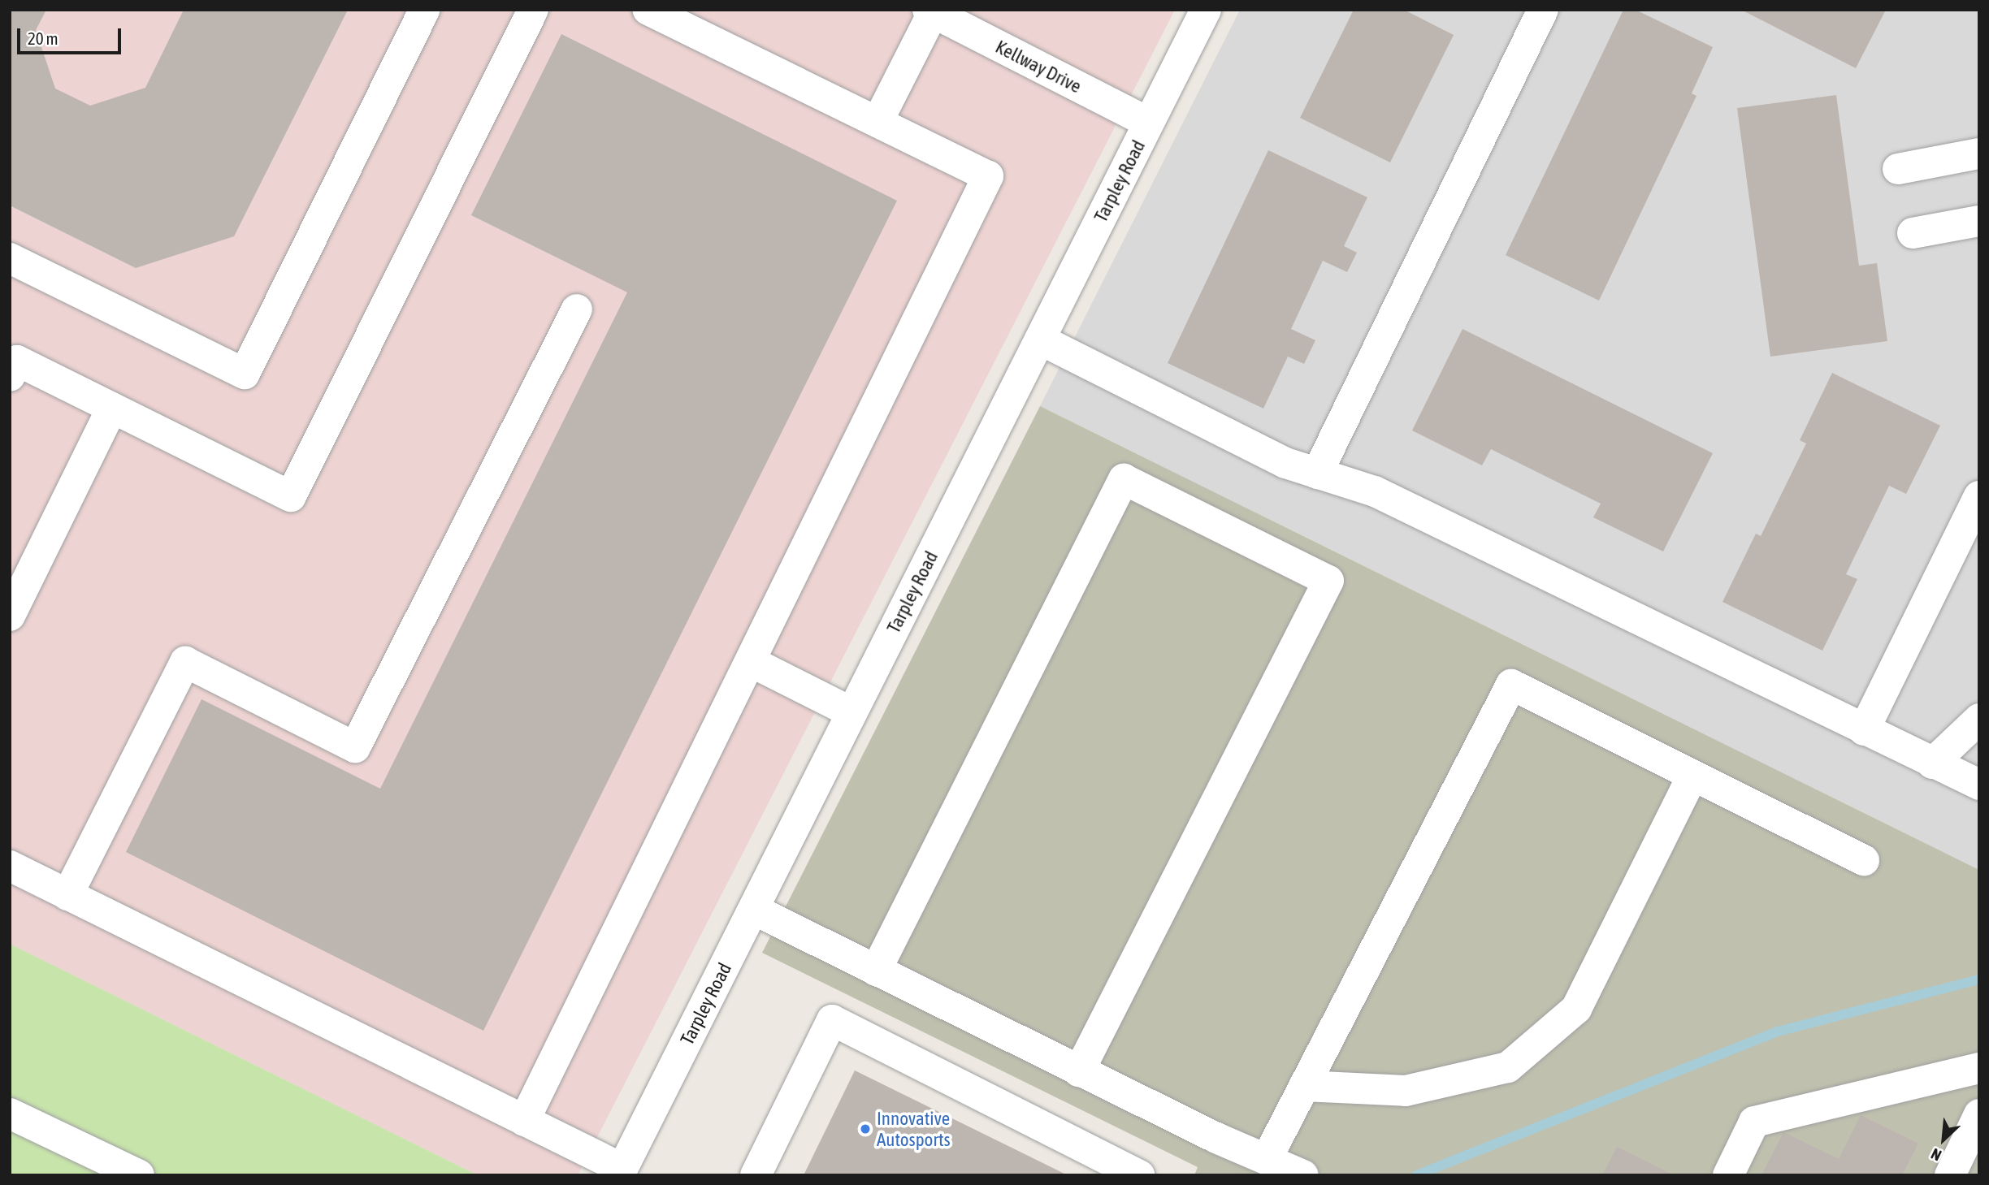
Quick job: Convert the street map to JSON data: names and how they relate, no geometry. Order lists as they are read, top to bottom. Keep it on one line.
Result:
{"streets":{"street":["Kellway Drive","Tarpley Road"]},"crossings":[["Kellway Drive","Tarpley Road"]],"places":["Innovative Autosports"],"scale_bar":"20 m","north":"bottom left"}
